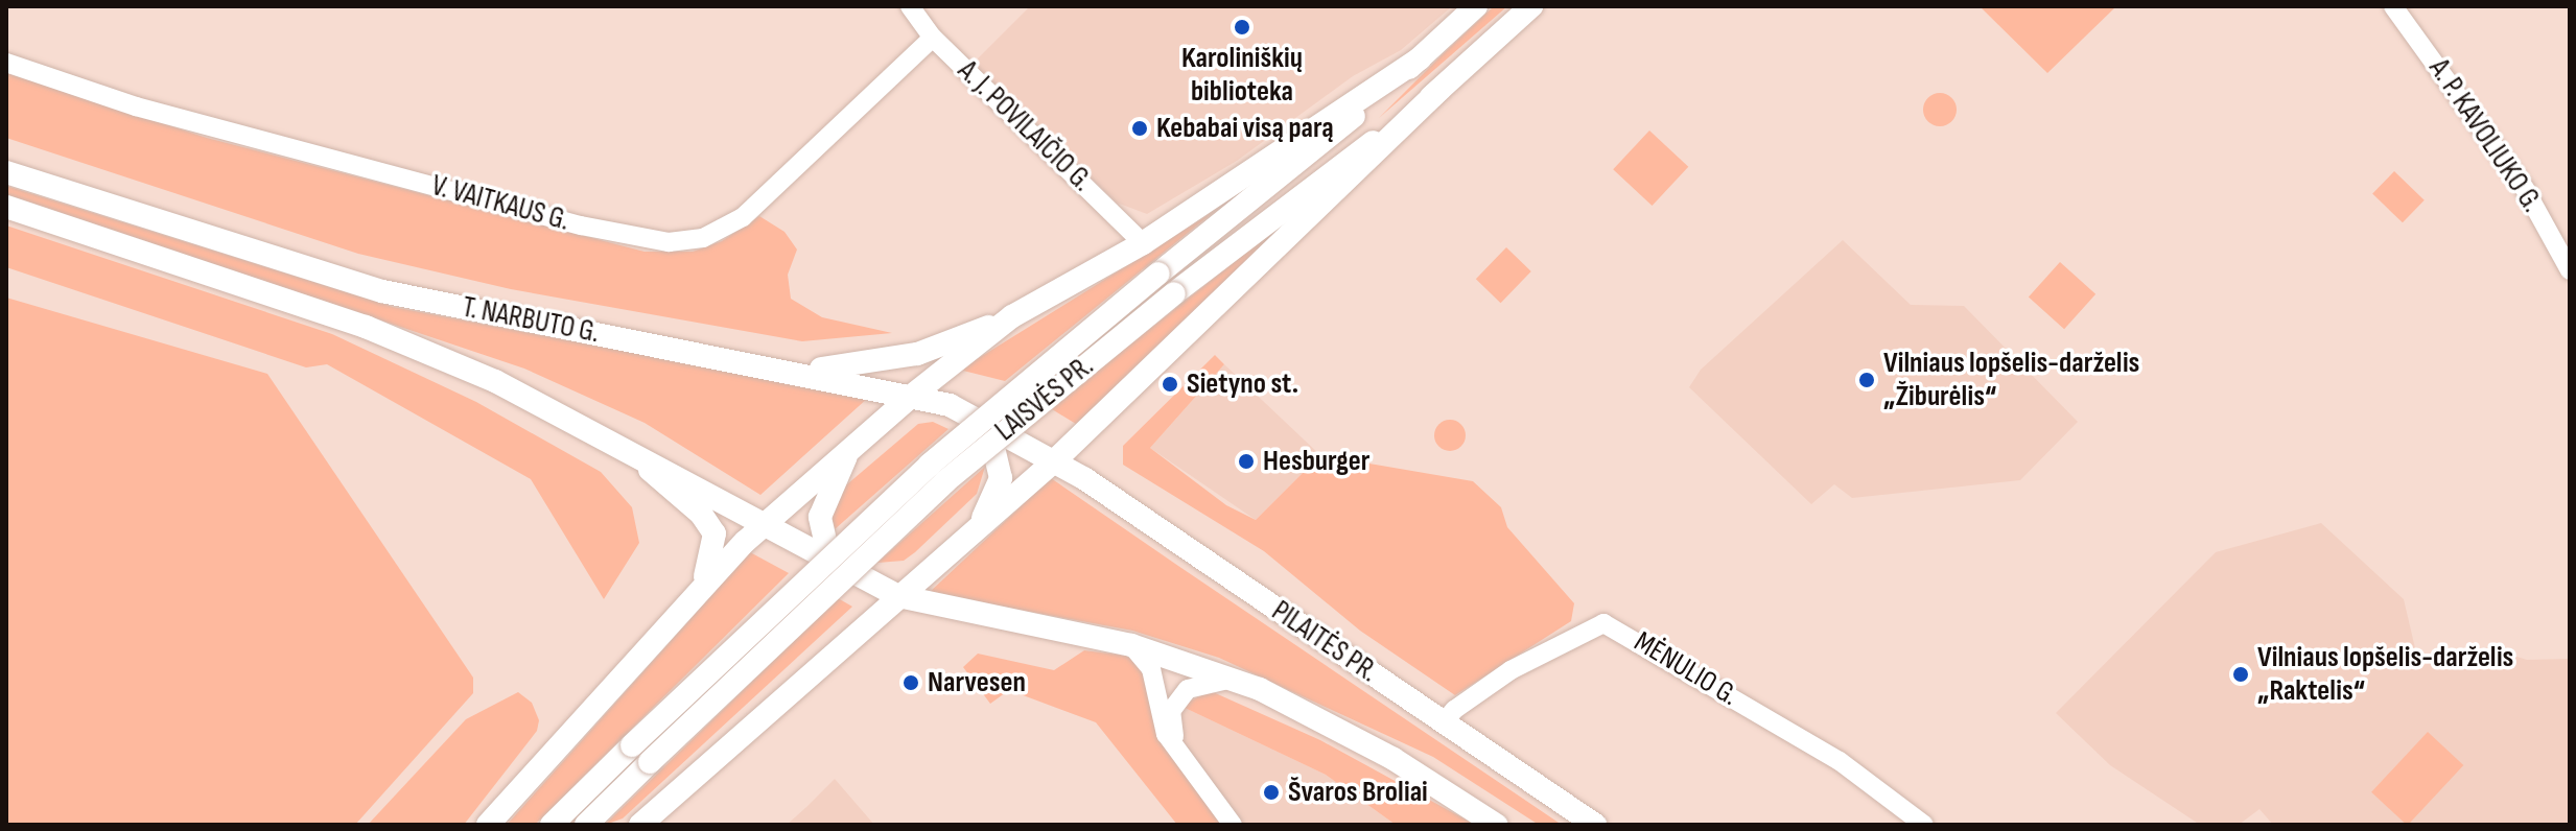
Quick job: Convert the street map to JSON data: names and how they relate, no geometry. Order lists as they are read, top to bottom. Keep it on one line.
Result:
{"streets":{"main road":["T. NARBUTO G.","LAISVĖS PR.","PILAITĖS PR."],"street":["A. J. POVILAIČIO G.","A. P. KAVOLIUKO G.","V. VAITKAUS G.","MĖNULIO G."]},"crossings":[["A. J. POVILAIČIO G.","V. VAITKAUS G."],["A. J. POVILAIČIO G.","LAISVĖS PR."],["T. NARBUTO G.","LAISVĖS PR."],["T. NARBUTO G.","PILAITĖS PR."],["PILAITĖS PR.","MĖNULIO G."]],"places":["Karoliniškių biblioteka","Kebabai visą parą","Vilniaus lopšelis-darželis „Žiburėlis“","Sietyno st.","Hesburger","Vilniaus lopšelis-darželis „Raktelis“","Narvesen","Švaros Broliai"]}
